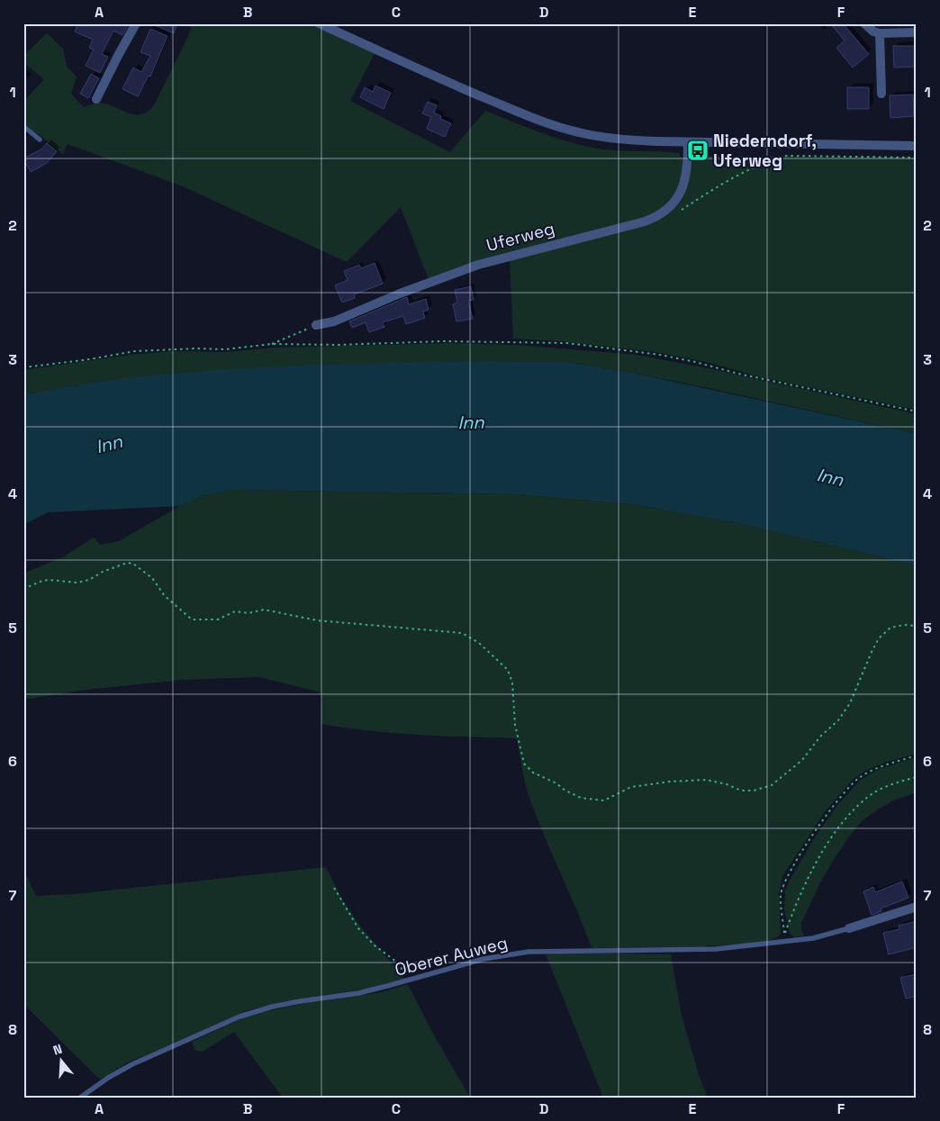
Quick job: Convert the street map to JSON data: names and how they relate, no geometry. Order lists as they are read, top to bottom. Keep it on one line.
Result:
{"streets":{"street":["Uferweg"],"lane":["Oberer Auweg"]},"water":["Inn"],"places":{"bus stop":["Niederndorf, Uferweg"]},"north":"top","grid":{"columns":["A","B","C","D","E","F"],"rows":["1","2","3","4","5","6","7","8"]}}
